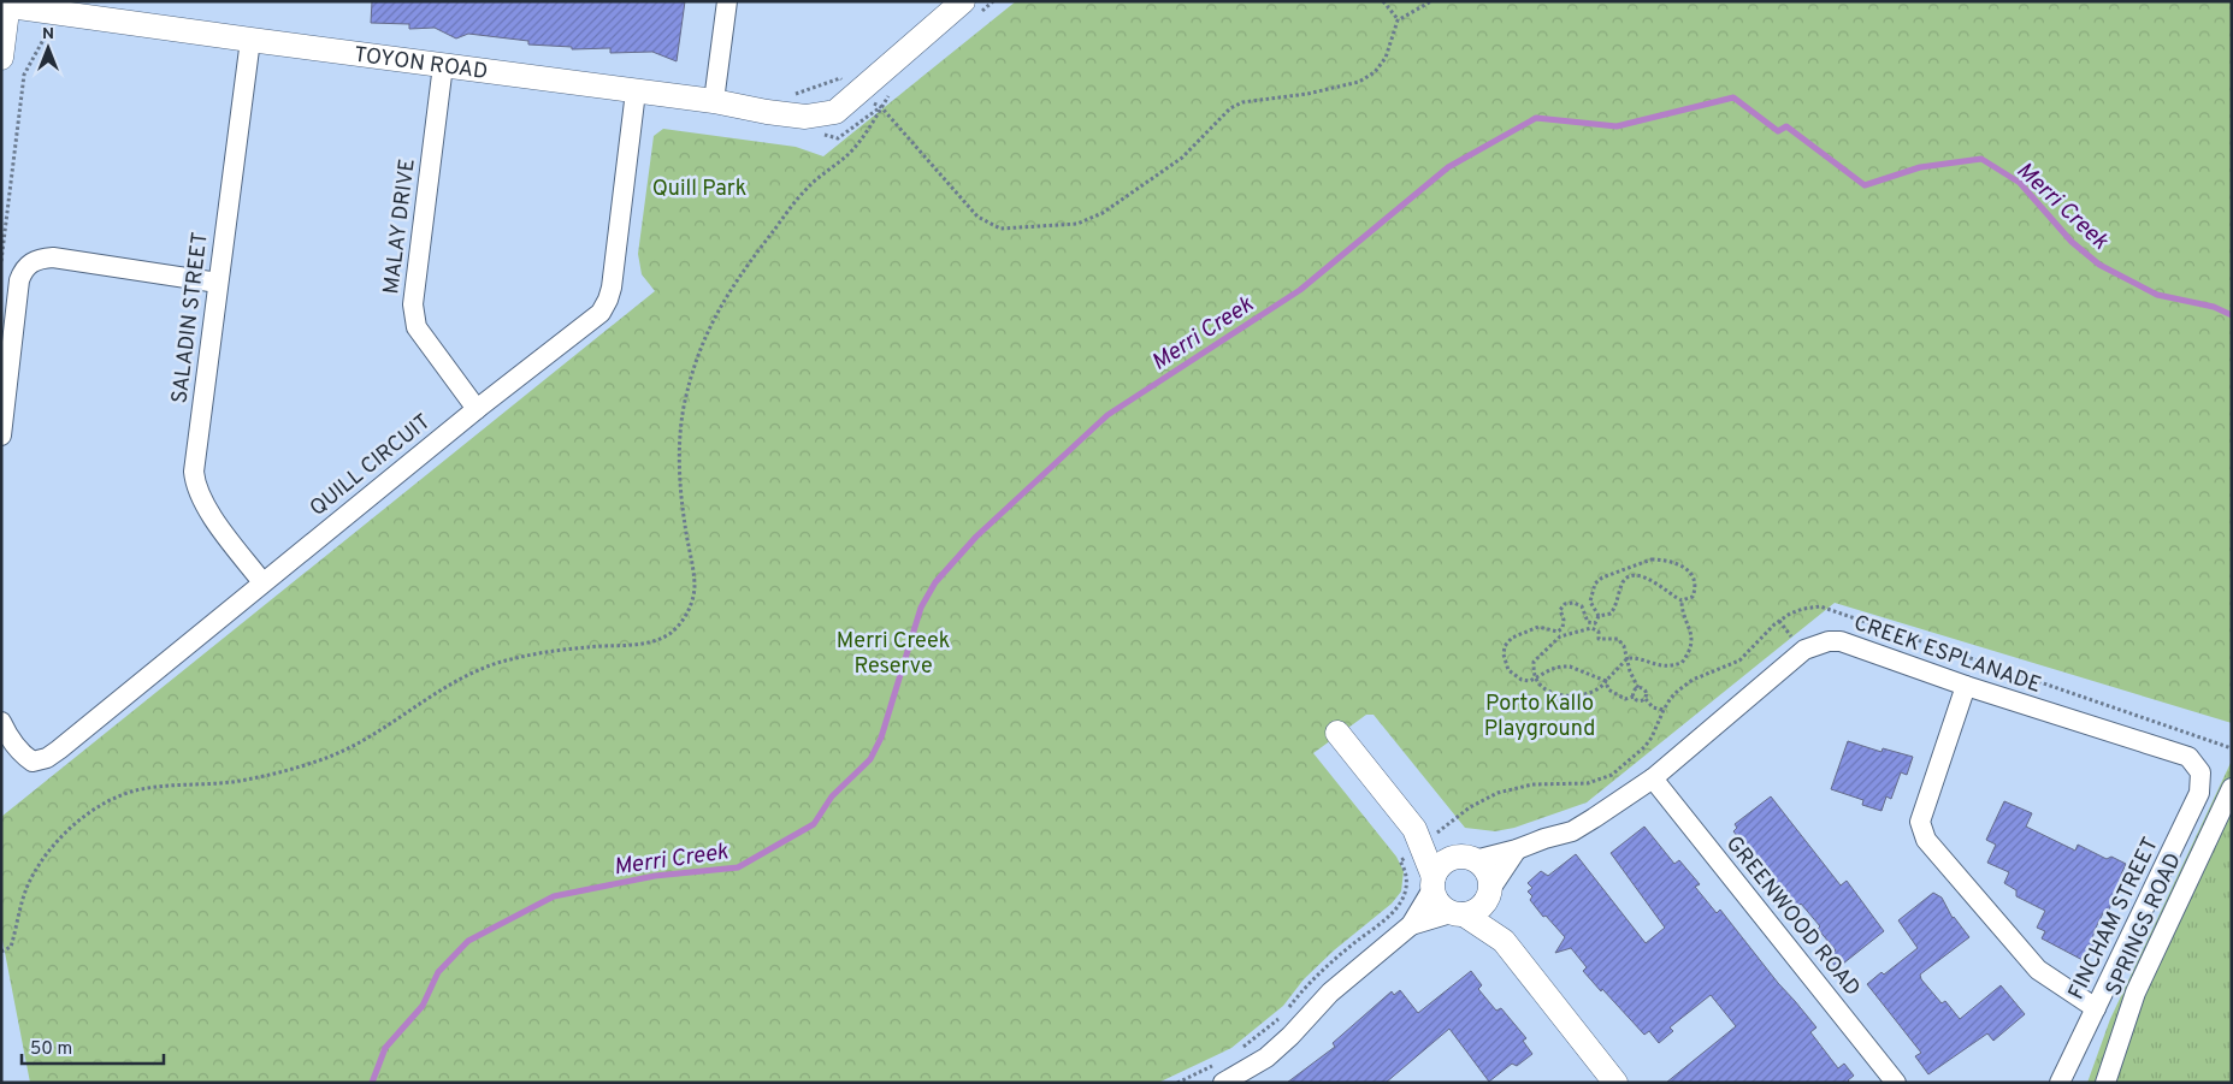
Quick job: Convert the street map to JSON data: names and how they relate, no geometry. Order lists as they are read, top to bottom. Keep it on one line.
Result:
{"streets":{"street":["TOYON ROAD","MALAY DRIVE","SALADIN STREET","QUILL CIRCUIT","CREEK ESPLANADE","GREENWOOD ROAD","FINCHAM STREET","SPRINGS ROAD"]},"crossings":[["TOYON ROAD","MALAY DRIVE"],["TOYON ROAD","SALADIN STREET"],["TOYON ROAD","QUILL CIRCUIT"],["MALAY DRIVE","QUILL CIRCUIT"],["SALADIN STREET","QUILL CIRCUIT"],["CREEK ESPLANADE","GREENWOOD ROAD"],["CREEK ESPLANADE","FINCHAM STREET"]],"water":["Merri Creek"],"parks":["Quill Park","Merri Creek Reserve","Porto Kallo Playground"],"scale_bar":"50 m","north":"top"}
